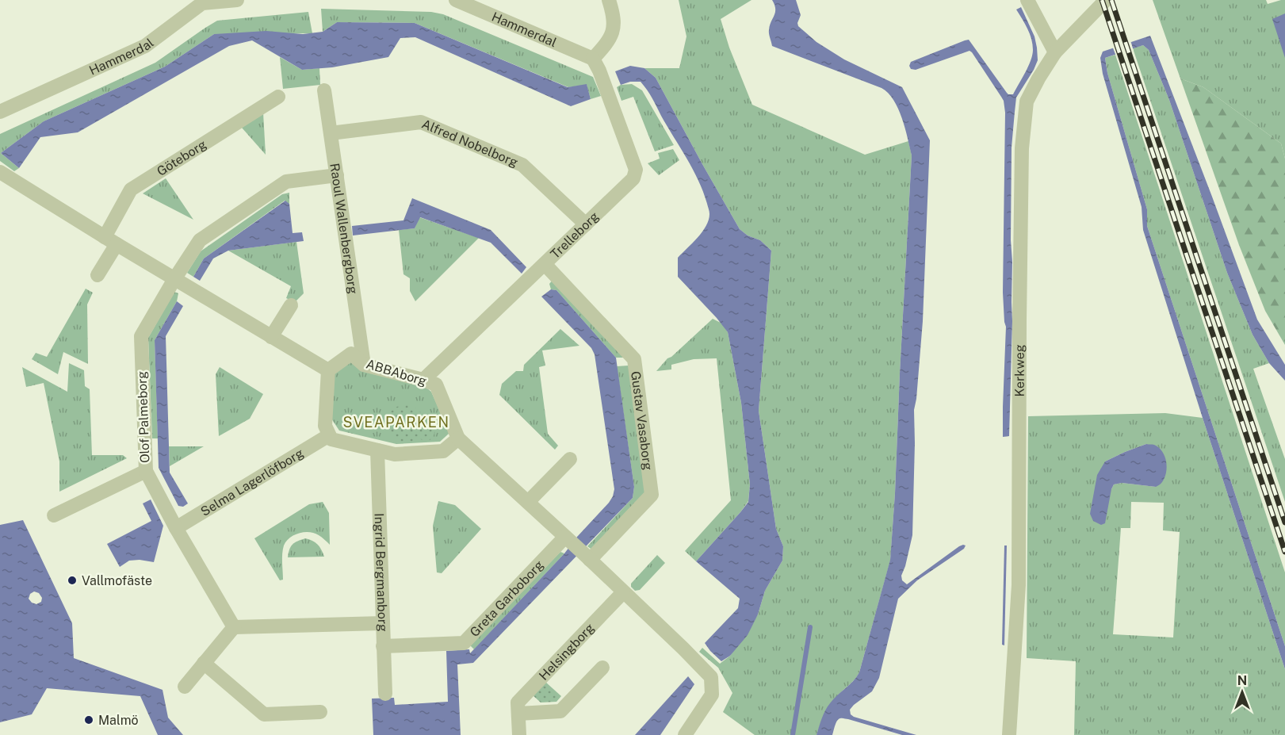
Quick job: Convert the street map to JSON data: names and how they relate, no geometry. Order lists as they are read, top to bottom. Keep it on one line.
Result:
{"streets":{"street":["Hammerdal","Alfred Nobelborg","Göteborg","Raoul Wallenbergborg","Trelleborg","Kerkweg","ABBAborg","Olof Palmeborg","Gustav Vasaborg","Selma Lagerlöfborg","Ingrid Bergmanborg","Greta Garboborg","Helsingborg"]},"crossings":[["Hammerdal","Trelleborg"],["Alfred Nobelborg","Raoul Wallenbergborg"],["Alfred Nobelborg","Trelleborg"],["Raoul Wallenbergborg","ABBAborg"],["Raoul Wallenbergborg","Olof Palmeborg"],["Trelleborg","ABBAborg"],["Trelleborg","Gustav Vasaborg"],["Olof Palmeborg","Selma Lagerlöfborg"],["Ingrid Bergmanborg","Greta Garboborg"]],"districts":["SVEAPARKEN"],"places":["Vallmofäste","Malmö"],"north":"top"}
